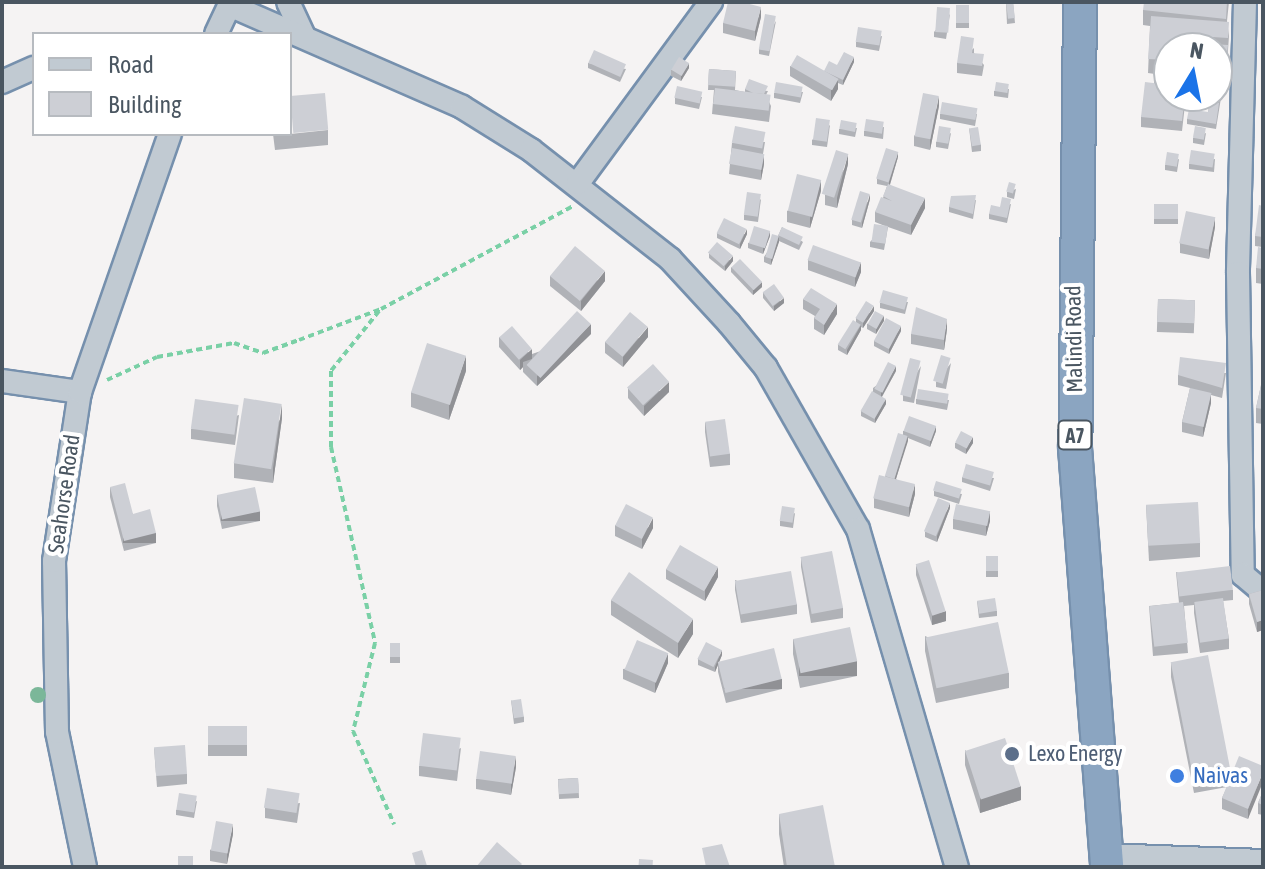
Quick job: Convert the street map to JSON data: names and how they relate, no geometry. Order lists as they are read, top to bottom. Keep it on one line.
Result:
{"streets":{"highway":["Malindi Road","A7"],"street":["Seahorse Road"]},"places":["Lexo Energy","Naivas"],"legend":["Road","Building"],"north":"top"}
